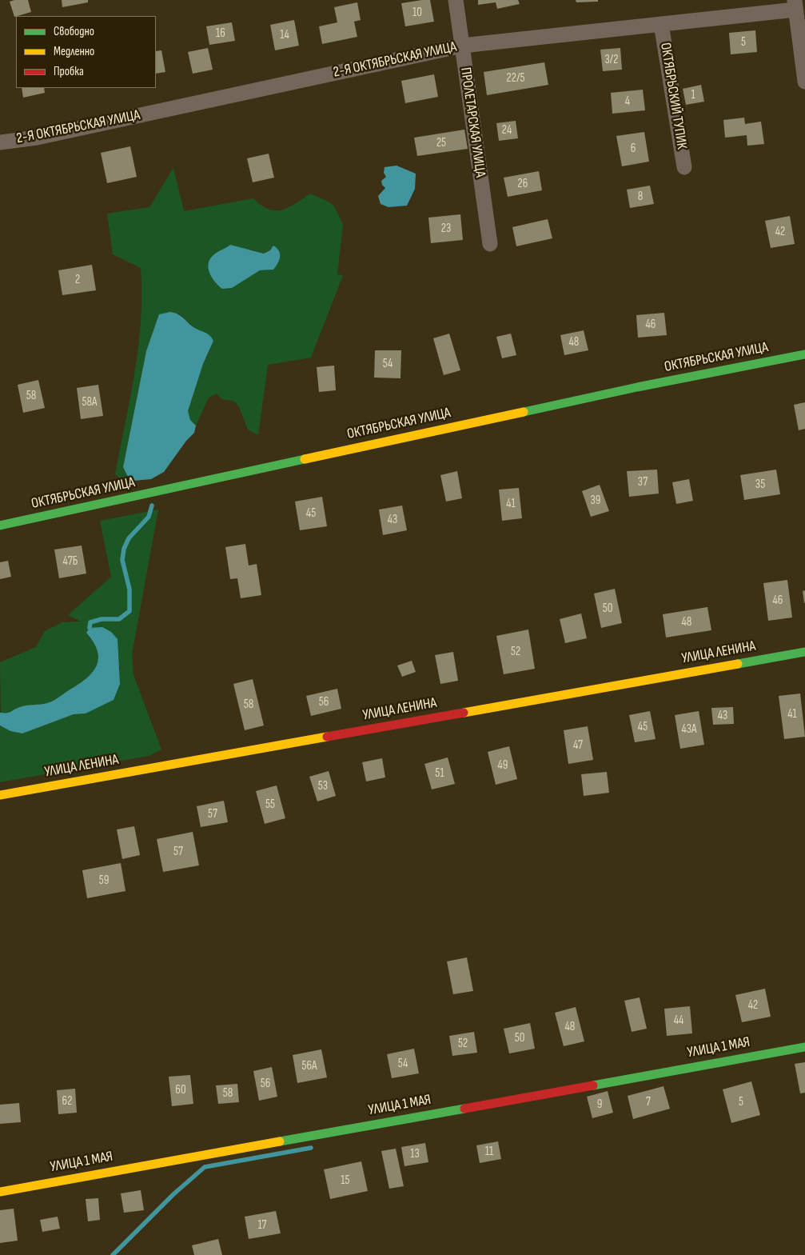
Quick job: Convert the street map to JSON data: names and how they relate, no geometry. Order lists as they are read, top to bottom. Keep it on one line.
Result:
{"streets":{"street":["2-Я ОКТЯБРЬСКАЯ УЛИЦА","ОКТЯБРЬСКИЙ ТУПИК","ПРОЛЕТАРСКАЯ УЛИЦА","ОКТЯБРЬСКАЯ УЛИЦА","УЛИЦА ЛЕНИНА","УЛИЦА 1 МАЯ"]},"crossings":[["2-Я ОКТЯБРЬСКАЯ УЛИЦА","ОКТЯБРЬСКИЙ ТУПИК"],["2-Я ОКТЯБРЬСКАЯ УЛИЦА","ПРОЛЕТАРСКАЯ УЛИЦА"]],"house_numbers":["10","16","14","5","3/2","22/5","1","4","24","25","6","26","8","23","42","2","46","48","54","58","58А","37","35","39","41","45","43","47Б","46","50","48","52","56","58","41","43","45","43А","47","49","51","53","55","57","57","59","42","44","48","50","52","54","56А","56","60","58","62","7","5","9","11","13","15","17"],"legend":["Свободно","Медленно","Пробка"]}
